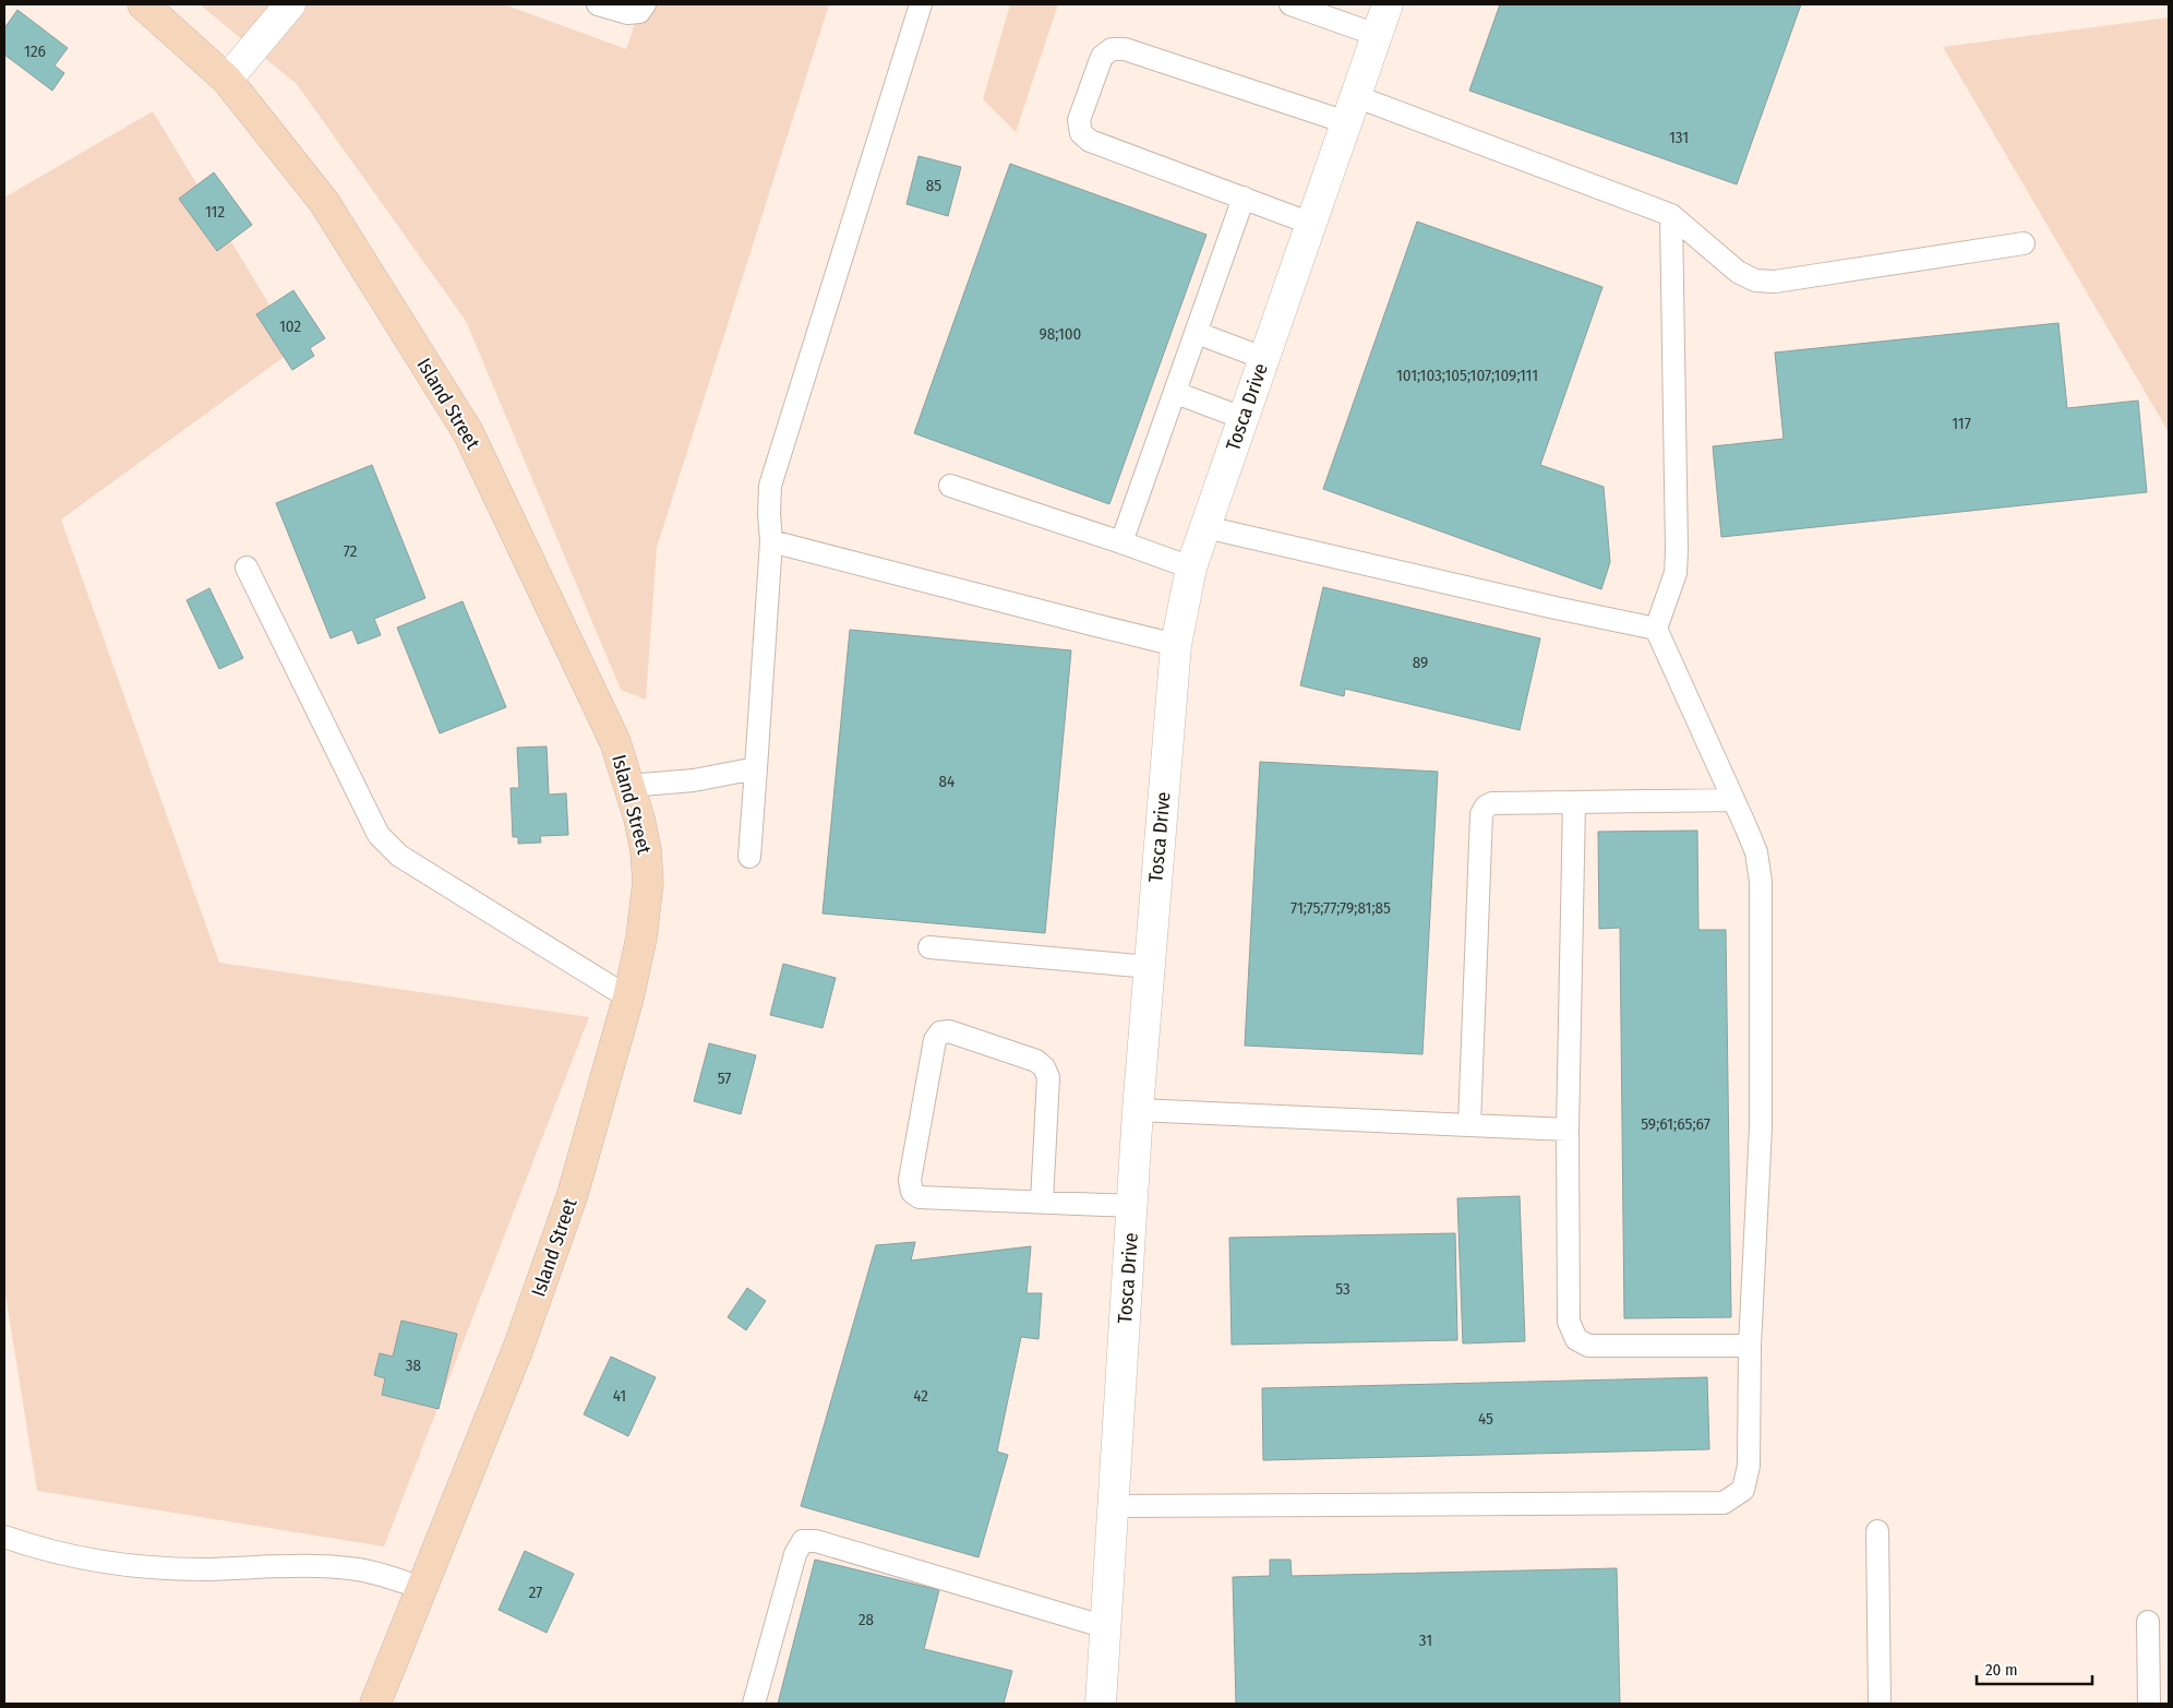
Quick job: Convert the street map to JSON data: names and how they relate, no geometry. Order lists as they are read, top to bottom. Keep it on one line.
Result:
{"streets":{"street":["Island Street","Tosca Drive"]},"house_numbers":["126","131","85","112","102","98;100","101;103;105;107;109;111","117","72","89","84","71;75;77;79;81;85","57","59;61;65;67","53","38","41","42","45","27","28","31"],"scale_bar":"20 m"}
